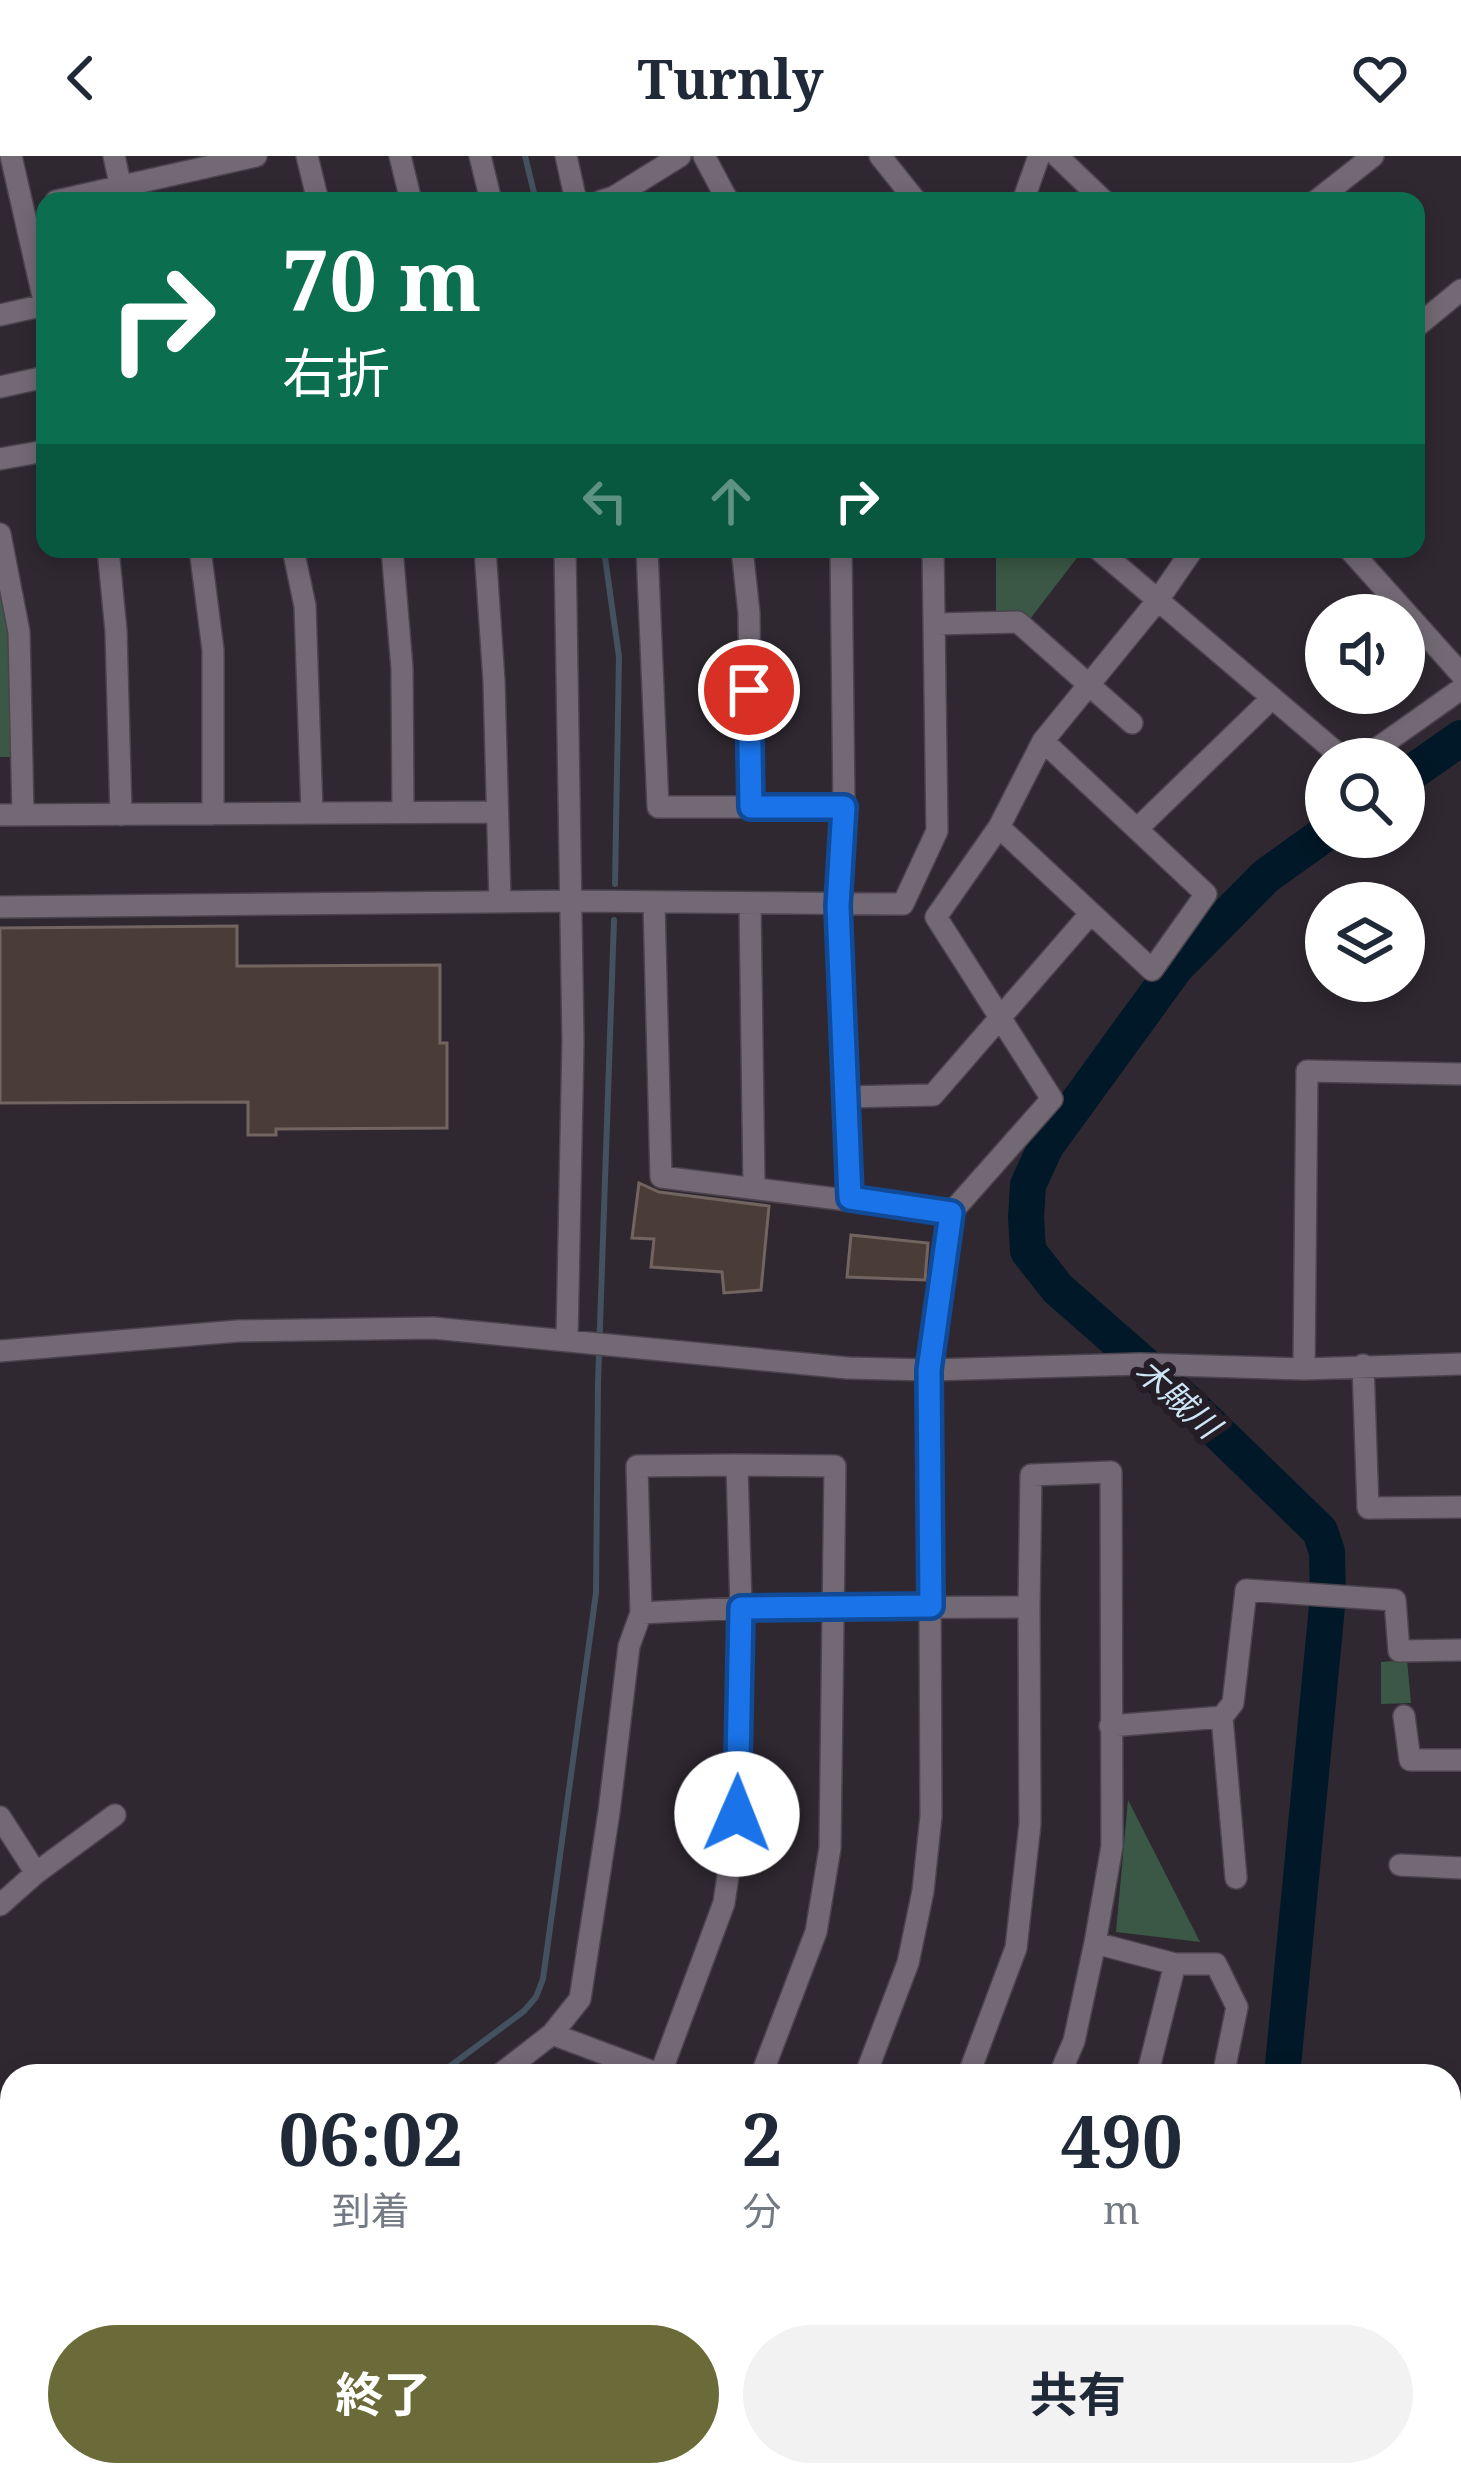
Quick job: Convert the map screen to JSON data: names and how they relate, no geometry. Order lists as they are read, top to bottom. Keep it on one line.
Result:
{"water":["木賊川"],"page":{"header":"Turnly","turn":["70 m","右折"],"eta":["06:02","到着","2","分","490","m"],"buttons":["終了","共有"]}}
